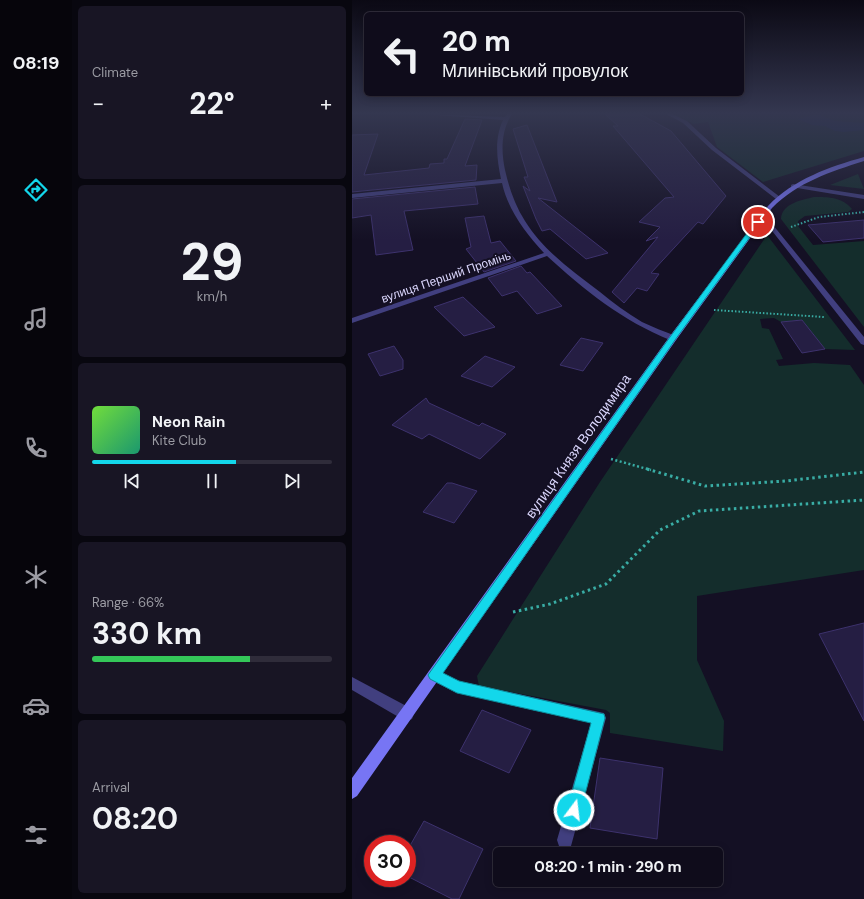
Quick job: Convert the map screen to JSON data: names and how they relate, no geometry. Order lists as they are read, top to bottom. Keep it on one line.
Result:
{"streets":{"street":["вулиця Перший Промінь","вулиця Князя Володимира"]},"page":{"tabs":"08:19","tile":["Climate",["29","km/h"],["Range · 66%","330 km"],["Arrival","08:20"]],"turn":["20 m","Млинівський провулок"],"heat":["−","22°","+"],"song":["Neon Rain","Kite Club"],"limit":"30","trip":"08:20 · 1 min · 290 m"}}
